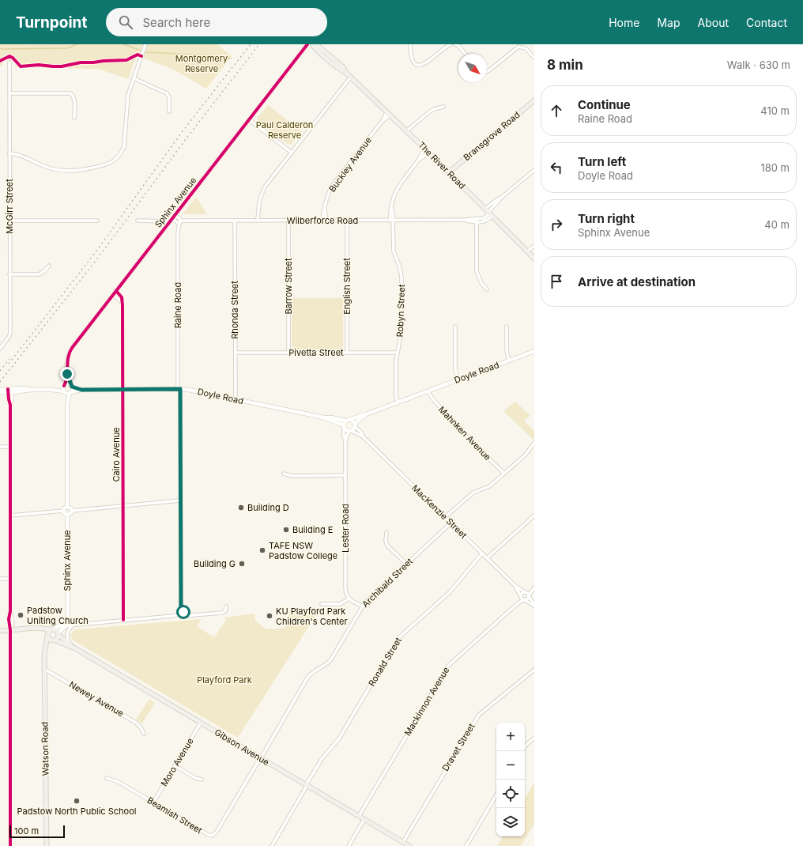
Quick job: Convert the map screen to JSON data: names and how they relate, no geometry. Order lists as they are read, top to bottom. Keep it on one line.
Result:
{"streets":{"main road":["Bransgrove Road","The River Road","Gibson Avenue","Watson Road"],"street":["Buckley Avenue","Sphinx Avenue","McGirr Street","Wilberforce Road","Barrow Street","English Street","Raine Road","Rhonda Street","Robyn Street","Pivetta Street","Doyle Road","Mahnken Avenue","Cairo Avenue","MacKenzie Street","Lester Road","Archibald Street","Ronald Street","Newey Avenue","Mackinnon Avenue","Dravet Street","Moro Avenue","Beamish Street"]},"crossings":[["Bransgrove Road","The River Road"],["Buckley Avenue","The River Road"],["Buckley Avenue","Wilberforce Road"],["The River Road","Wilberforce Road"],["Sphinx Avenue","Wilberforce Road"],["Sphinx Avenue","Doyle Road"],["Sphinx Avenue","Cairo Avenue"],["Wilberforce Road","Barrow Street"],["Wilberforce Road","English Street"],["Wilberforce Road","Raine Road"],["Wilberforce Road","Rhonda Street"],["Wilberforce Road","Robyn Street"],["Barrow Street","Pivetta Street"],["English Street","Pivetta Street"],["Raine Road","Doyle Road"],["Rhonda Street","Pivetta Street"],["Rhonda Street","Doyle Road"],["Robyn Street","Pivetta Street"],["Robyn Street","Doyle Road"],["Doyle Road","Mahnken Avenue"],["Doyle Road","Cairo Avenue"],["Doyle Road","MacKenzie Street"],["Doyle Road","Lester Road"],["MacKenzie Street","Lester Road"],["MacKenzie Street","Archibald Street"],["MacKenzie Street","Ronald Street"],["MacKenzie Street","Mackinnon Avenue"],["Archibald Street","Gibson Avenue"],["Archibald Street","Beamish Street"],["Ronald Street","Gibson Avenue"],["Newey Avenue","Watson Road"],["Mackinnon Avenue","Gibson Avenue"],["Gibson Avenue","Dravet Street"],["Gibson Avenue","Watson Road"],["Gibson Avenue","Moro Avenue"],["Gibson Avenue","Beamish Street"],["Moro Avenue","Beamish Street"]],"parks":["Montgomery Reserve","Paul Calderon Reserve","Playford Park"],"places":["Building D","Building E","TAFE NSW Padstow College","Building G","Padstow Uniting Church","KU Playford Park Children's Center","Padstow North Public School"],"scale_bar":"100 m","north":"bottom right","page":{"header":"Turnpoint","search":"Search here","nav":["Home","Map","About","Contact"],"heading":["8 min","Walk · 630 m"],"list":[["Continue","Raine Road","410 m"],["Turn left","Doyle Road","180 m"],["Turn right","Sphinx Avenue","40 m"],"Arrive at destination"],"map_buttons":["+","−"],"scale":"100 m"}}
